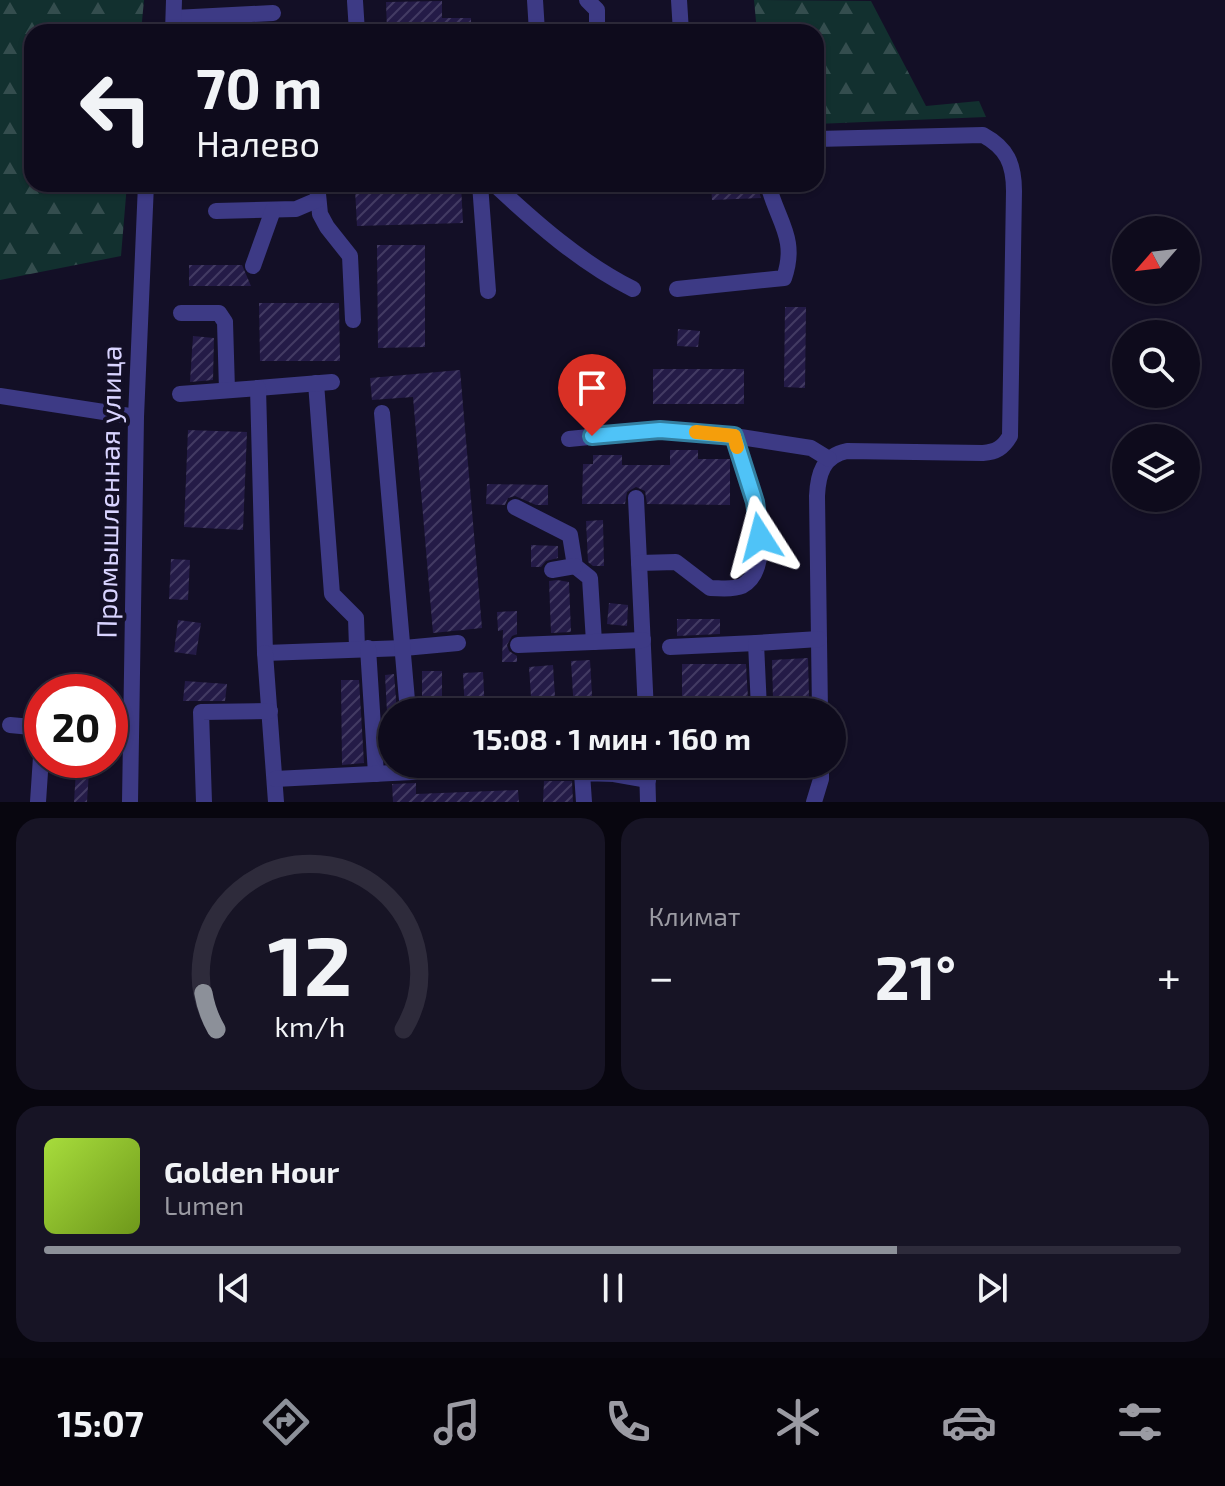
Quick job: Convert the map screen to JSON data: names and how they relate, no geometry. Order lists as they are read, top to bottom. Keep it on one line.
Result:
{"streets":{"street":["Промышленная улица"]},"north":"bottom left","page":{"turn":["70 m","Налево"],"limit":"20","trip":"15:08 · 1 мин · 160 m","tile":"Климат","heat":["−","21°","+"],"song":["Golden Hour","Lumen"],"tabs":"15:07","gauge":["12","km/h"]}}
